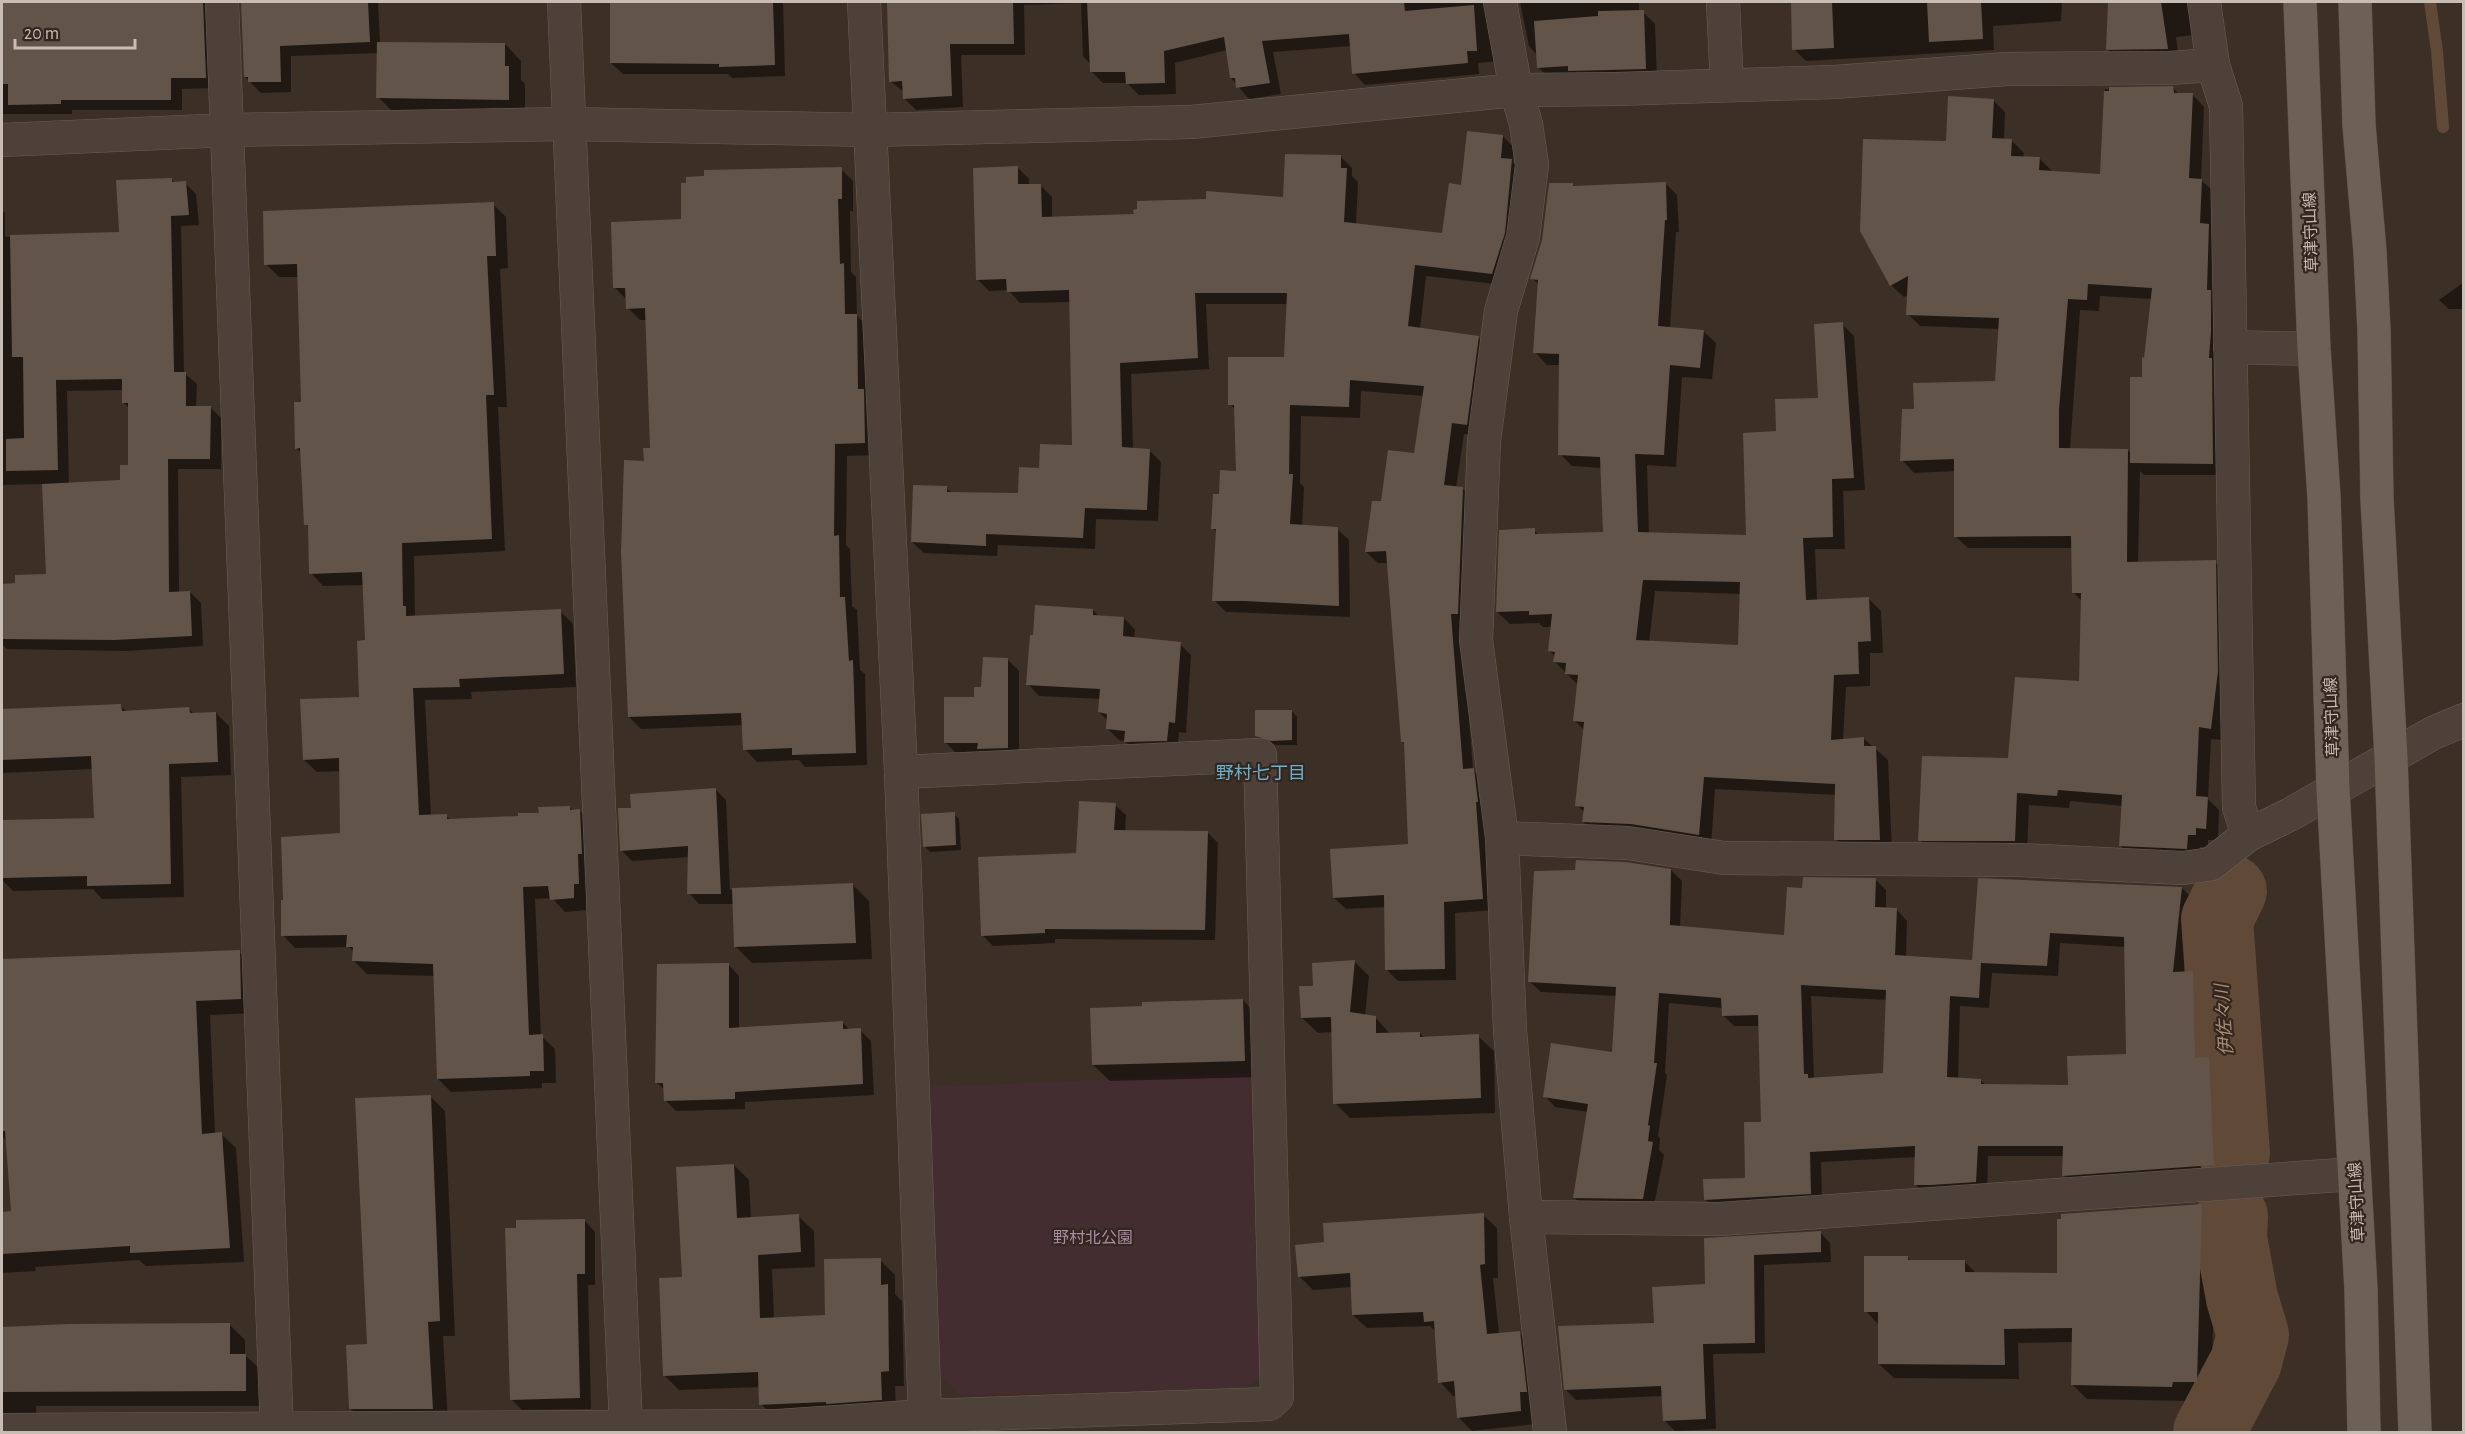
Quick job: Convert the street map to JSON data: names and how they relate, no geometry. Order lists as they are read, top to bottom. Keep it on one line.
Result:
{"streets":{"main road":["草津守山線"]},"districts":["野村七丁目"],"water":["伊佐々川"],"parks":["野村北公園"],"scale_bar":"20 m"}
